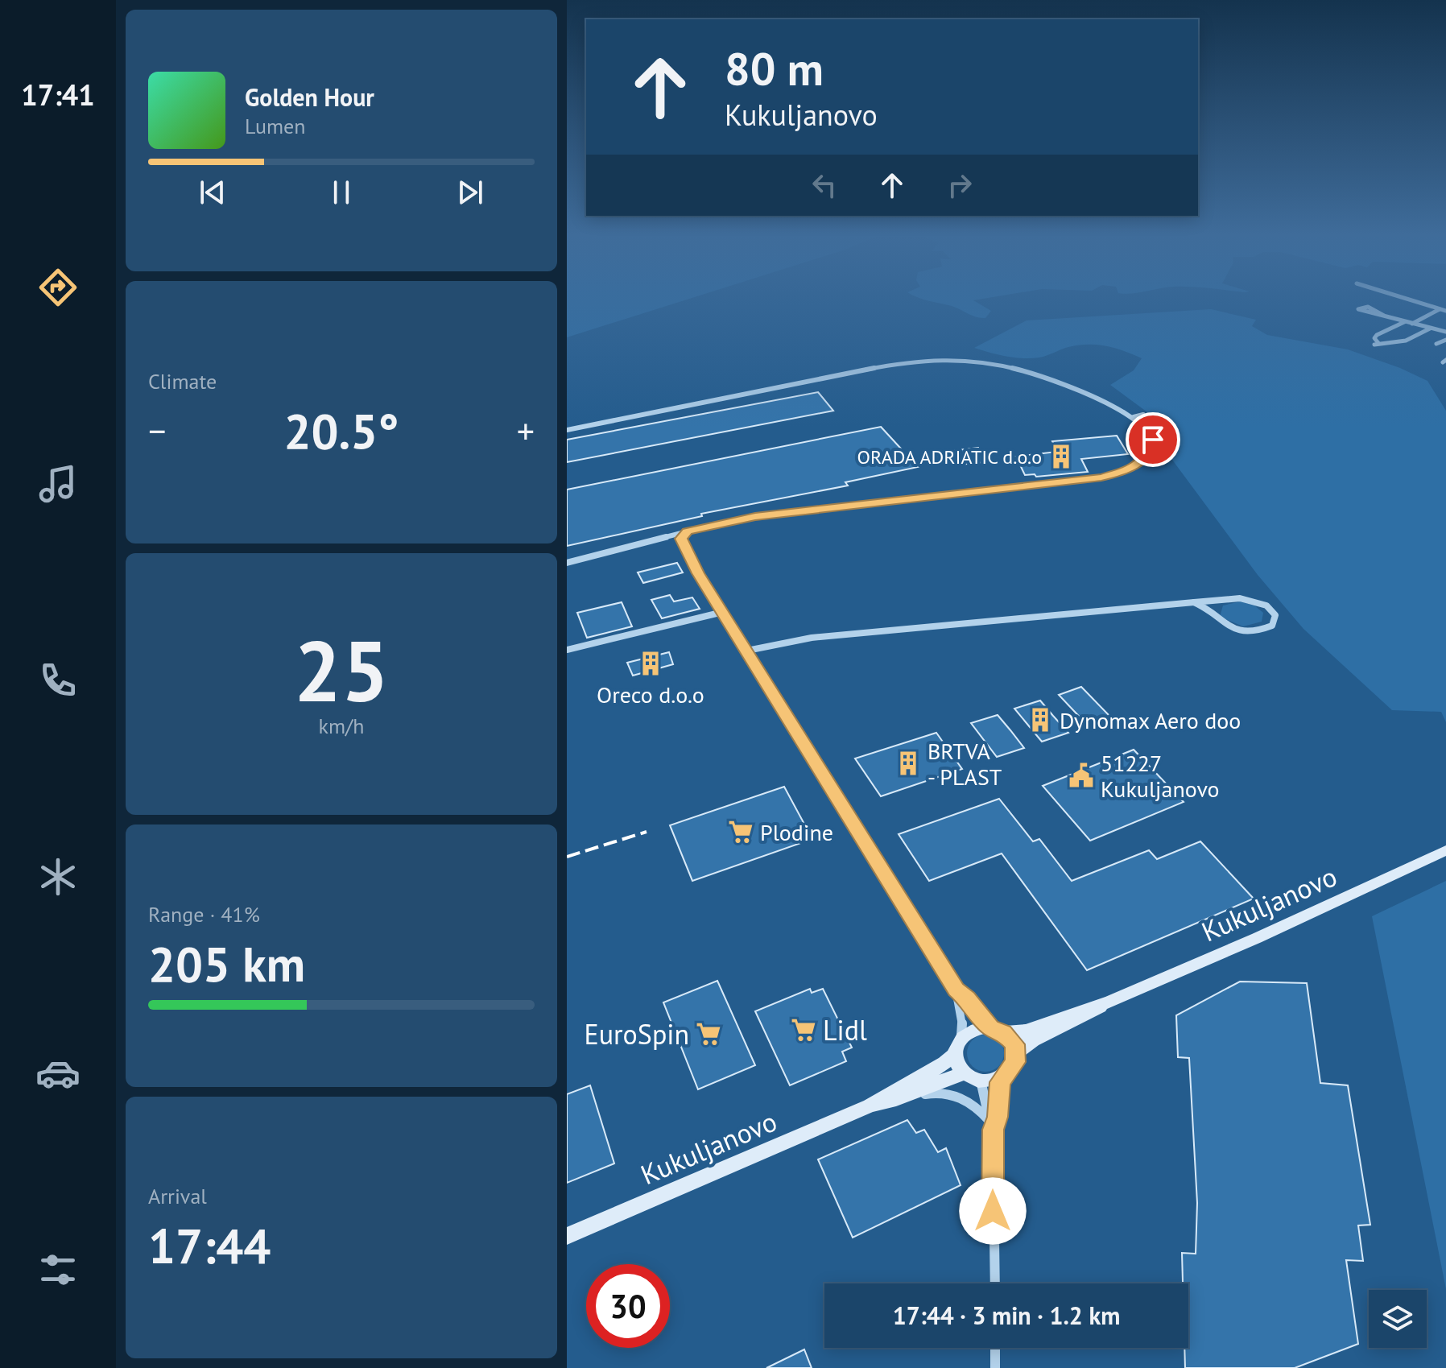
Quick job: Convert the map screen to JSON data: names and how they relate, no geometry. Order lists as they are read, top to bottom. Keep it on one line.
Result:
{"streets":{"main road":["Kukuljanovo"]},"places":{"building":["ORADA ADRIATIC d.o.o","Oreco d.o.o","Dynomax Aero doo","BRTVA - PLAST"],"public building":["51227 Kukuljanovo"],"supermarket":["Plodine","Lidl","EuroSpin"]},"page":{"tabs":"17:41","turn":["80 m","Kukuljanovo"],"song":["Golden Hour","Lumen"],"tile":["Climate",["25","km/h"],["Range · 41%","205 km"],["Arrival","17:44"]],"heat":["−","20.5°","+"],"limit":"30","trip":"17:44 · 3 min · 1.2 km"}}
